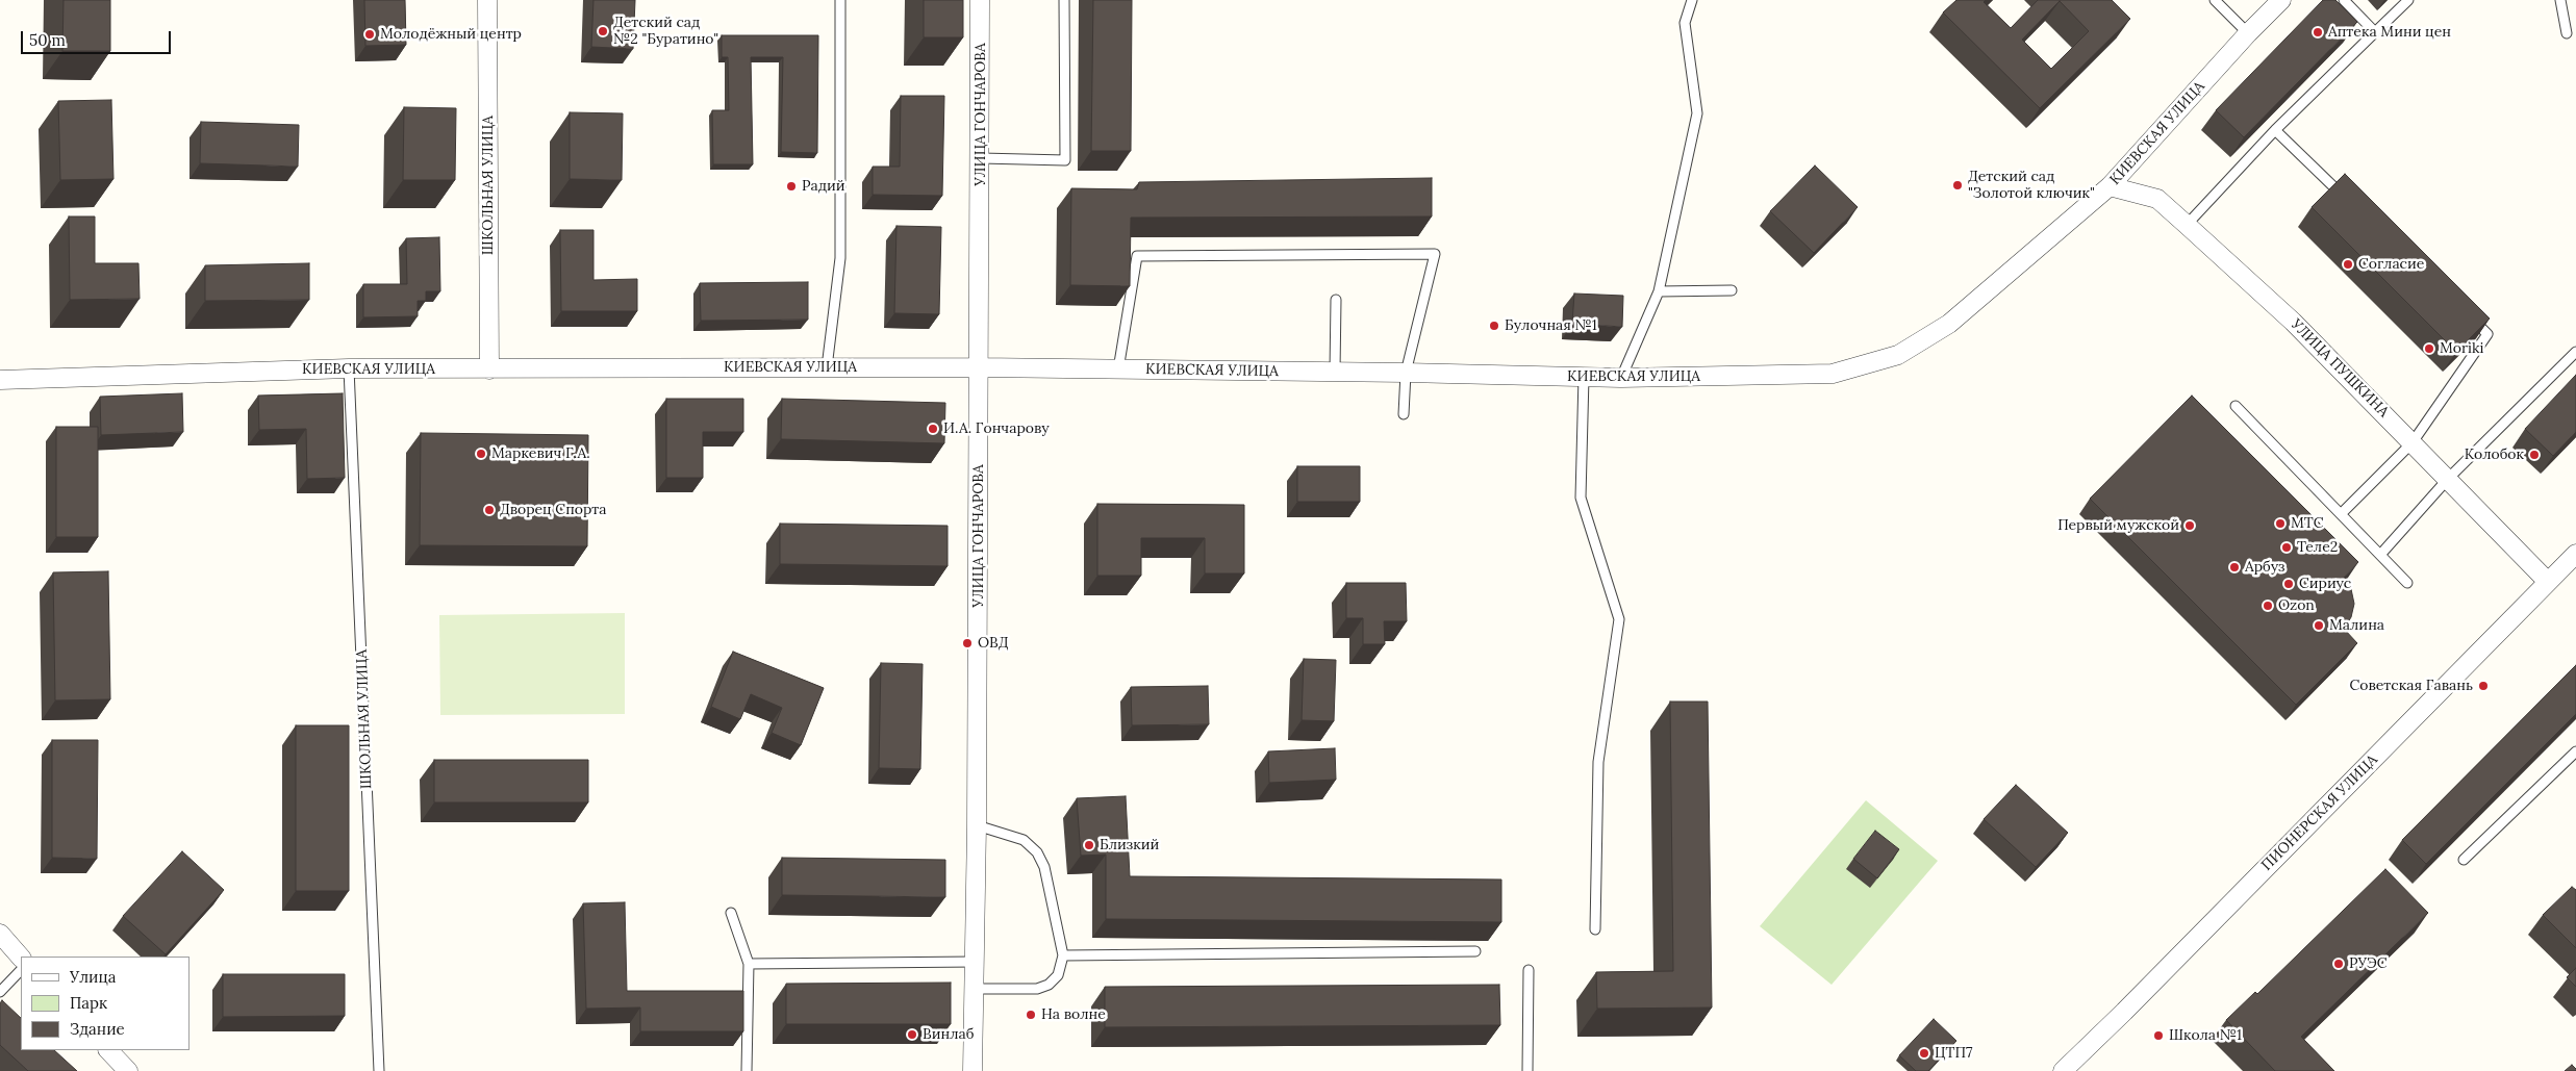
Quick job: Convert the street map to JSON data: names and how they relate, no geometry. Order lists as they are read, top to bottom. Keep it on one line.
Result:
{"streets":{"street":["УЛИЦА ГОНЧАРОВА","КИЕВСКАЯ УЛИЦА","ШКОЛЬНАЯ УЛИЦА","УЛИЦА ПУШКИНА","ПИОНЕРСКАЯ УЛИЦА"]},"crossings":[["УЛИЦА ГОНЧАРОВА","КИЕВСКАЯ УЛИЦА"],["КИЕВСКАЯ УЛИЦА","ШКОЛЬНАЯ УЛИЦА"],["КИЕВСКАЯ УЛИЦА","УЛИЦА ПУШКИНА"],["УЛИЦА ПУШКИНА","ПИОНЕРСКАЯ УЛИЦА"]],"places":["Детский сад №2 \"Буратино\"","Aптека Mини цен","Молодёжный центр","Детский сад \"Золотой ключик\"","Радий","Согласие","Булочная №1","Moriki","И.А. Гончарову","Маркевич Г.А.","Колобок","Дворец Спорта","МТС","Первый мужской","Теле2","Арбуз","Сириус","Ozon","Малина","ОВД","Советская Гавань","Близкий","РУЭС","На волне","Винлаб","Школа №1","ЦТП7"],"legend":["Улица","Парк","Здание"],"scale_bar":"50 m"}
